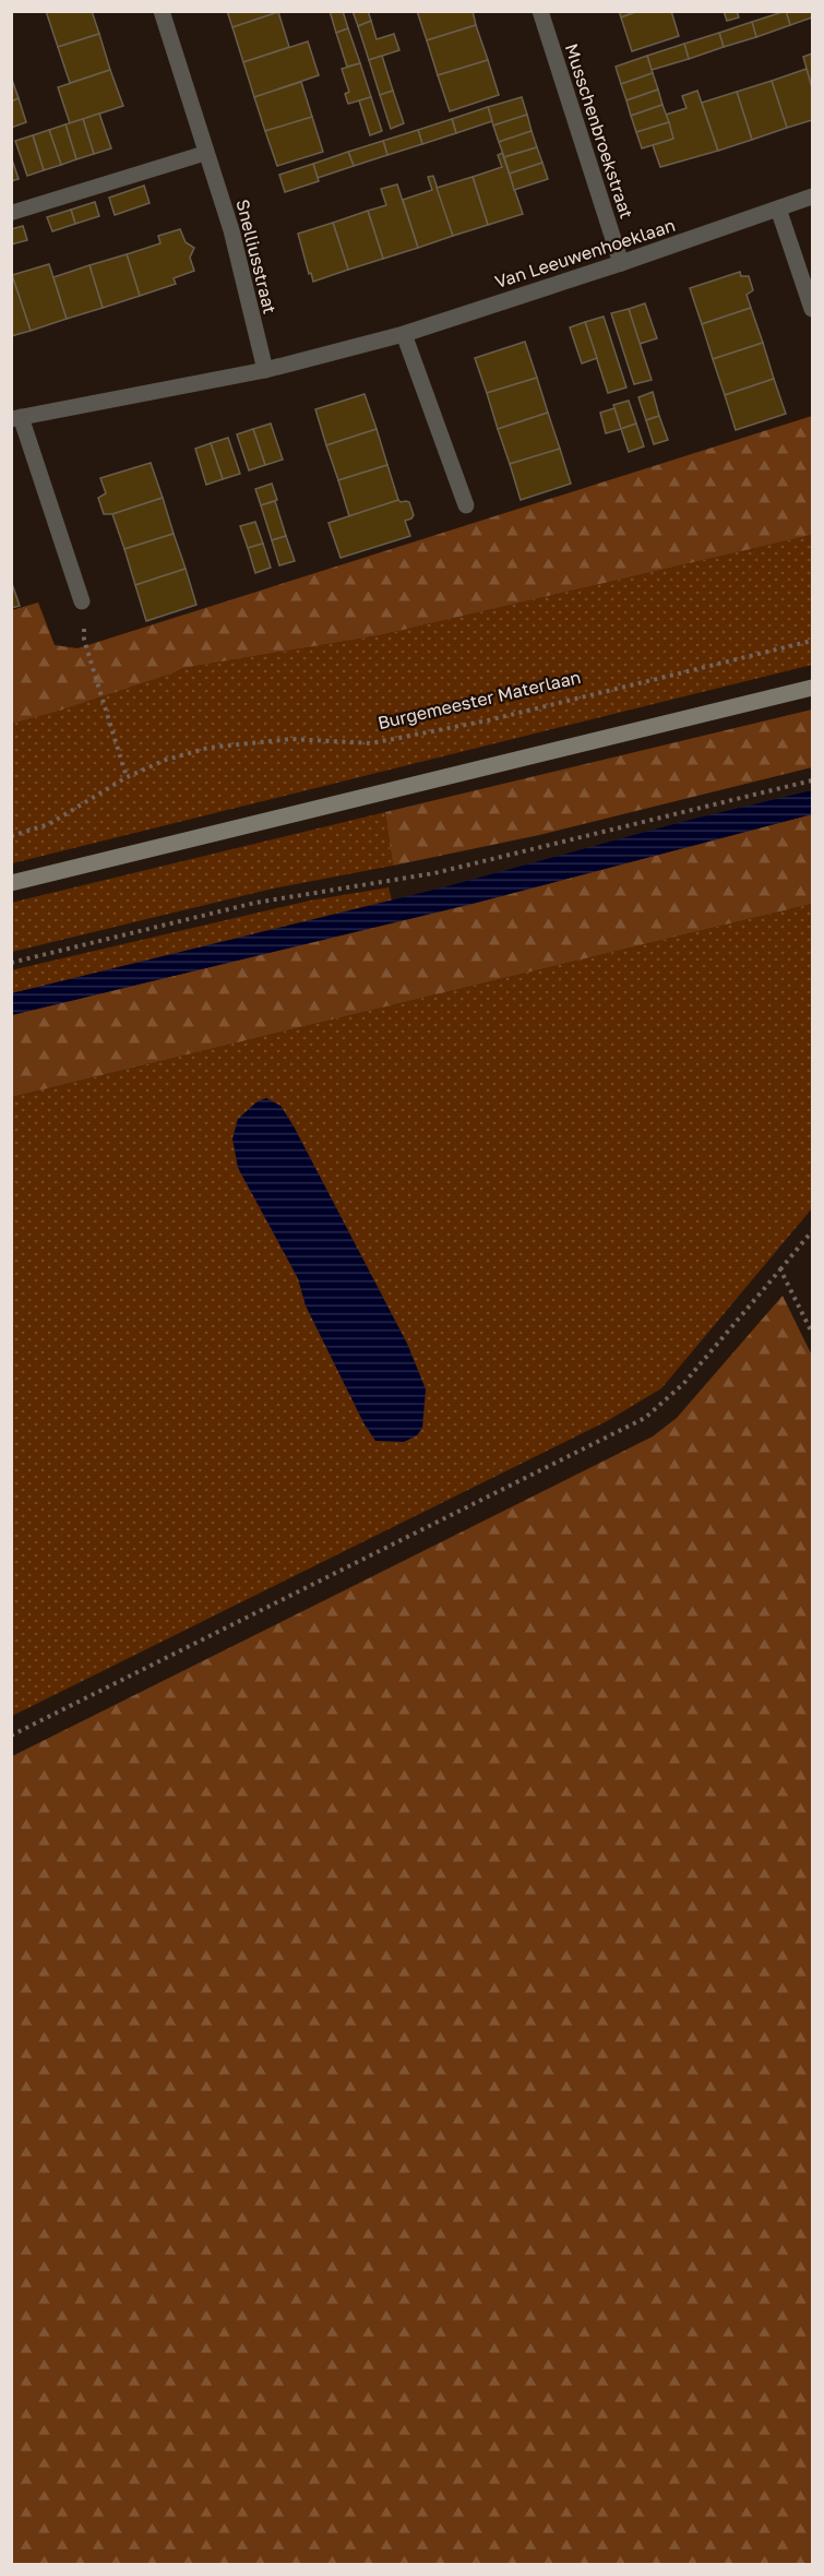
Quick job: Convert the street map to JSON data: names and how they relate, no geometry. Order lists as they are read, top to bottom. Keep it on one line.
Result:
{"streets":{"street":["Musschenbroekstraat","Van Leeuwenhoeklaan","Snelliusstraat"],"path":["Burgemeester Materlaan"]},"crossings":[["Musschenbroekstraat","Van Leeuwenhoeklaan"],["Van Leeuwenhoeklaan","Snelliusstraat"]]}
